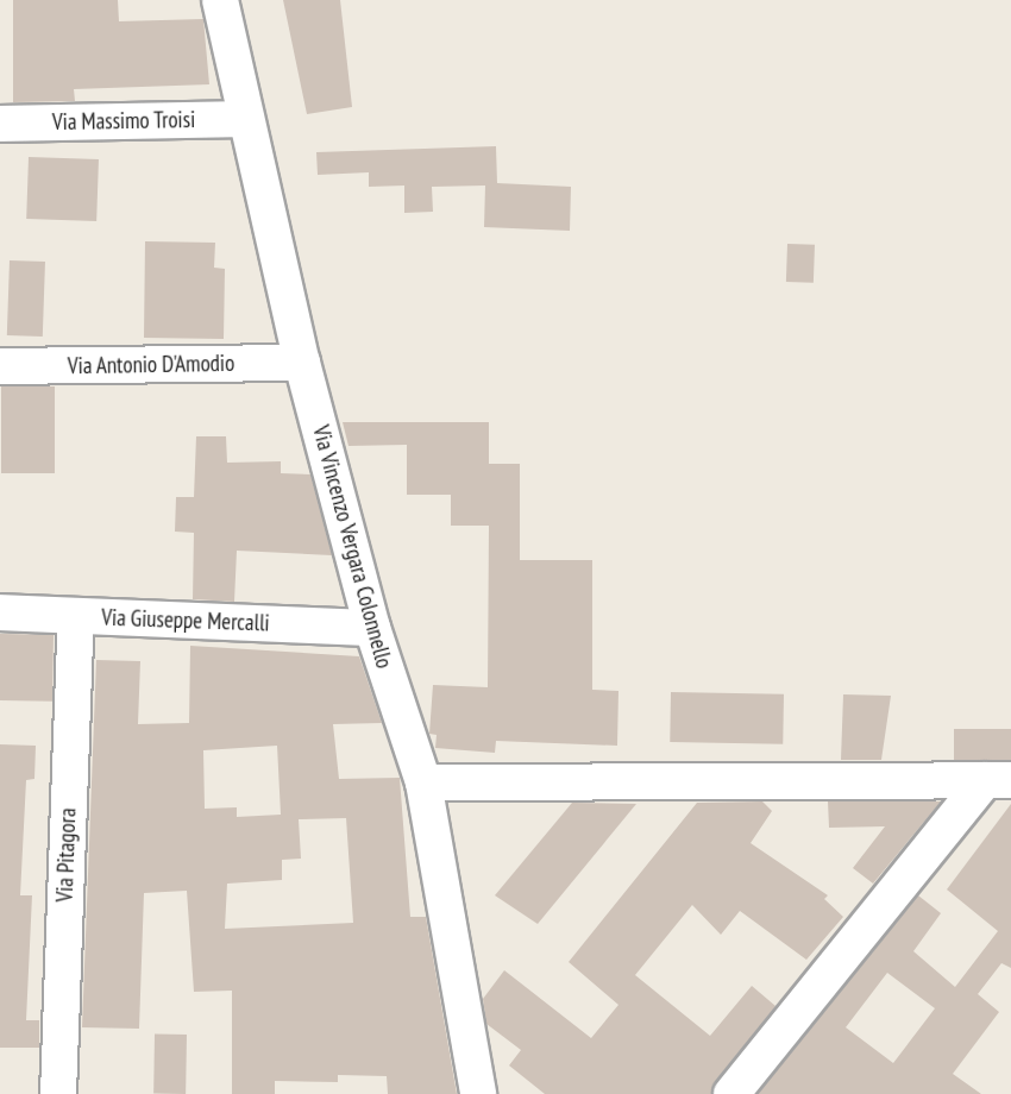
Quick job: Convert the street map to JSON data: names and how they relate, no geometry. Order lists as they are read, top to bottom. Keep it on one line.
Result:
{"streets":{"street":["Via Massimo Troisi","Via Antonio D'Amodio","Via Vincenzo Vergara Colonnello","Via Giuseppe Mercalli","Via Pitagora"]},"crossings":[["Via Massimo Troisi","Via Vincenzo Vergara Colonnello"],["Via Antonio D'Amodio","Via Vincenzo Vergara Colonnello"],["Via Vincenzo Vergara Colonnello","Via Giuseppe Mercalli"],["Via Giuseppe Mercalli","Via Pitagora"]]}
